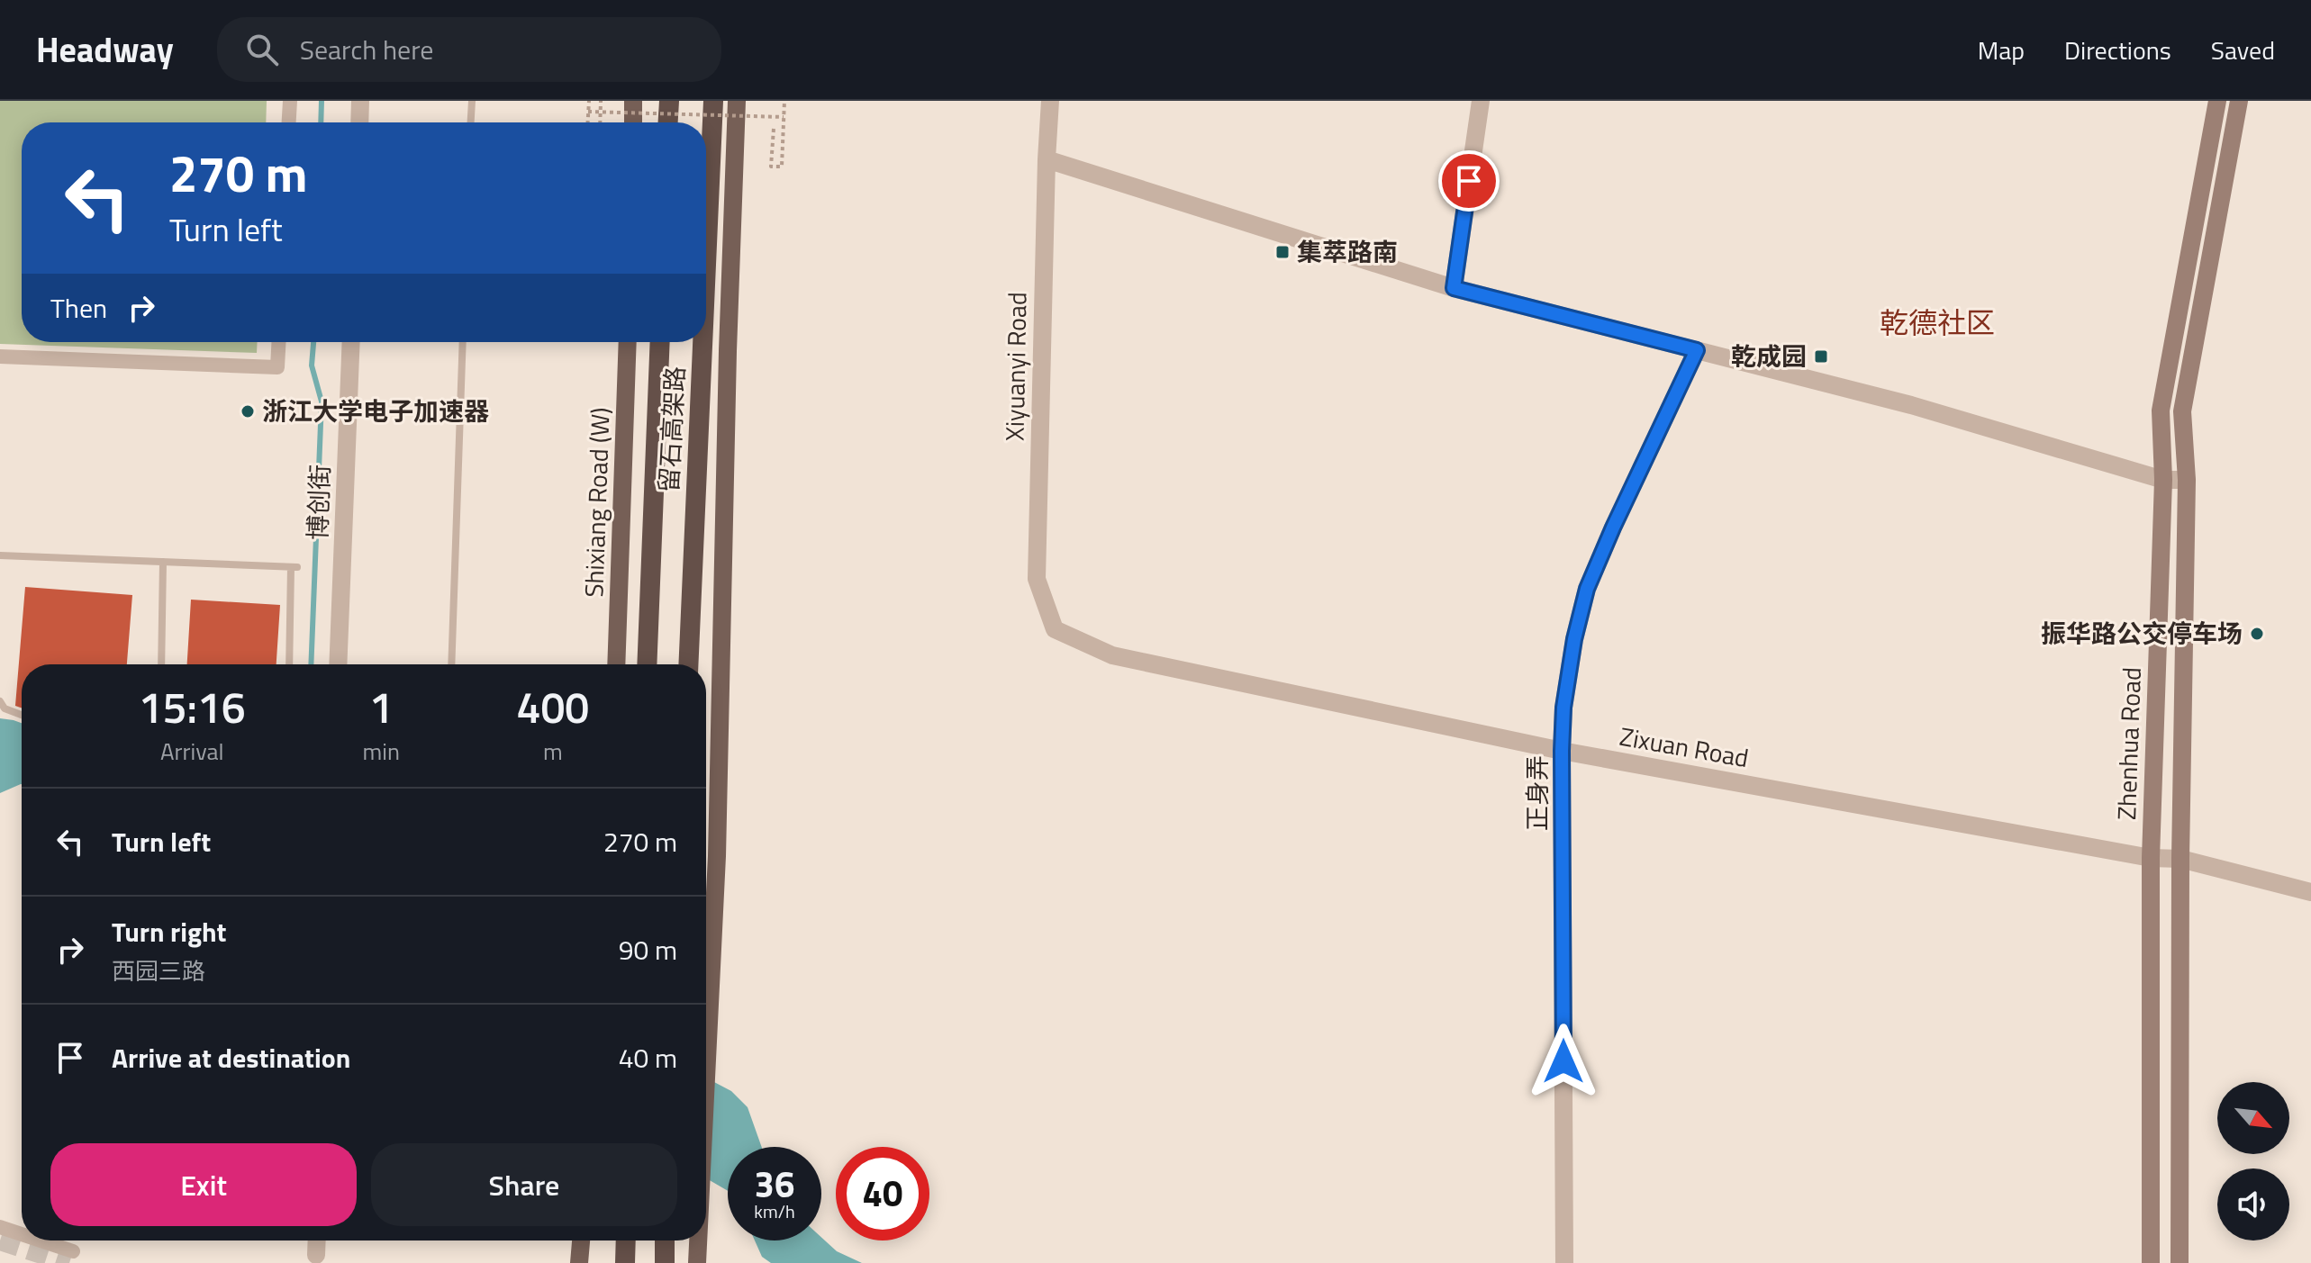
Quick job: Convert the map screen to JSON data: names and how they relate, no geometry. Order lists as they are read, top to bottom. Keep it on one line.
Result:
{"streets":{"highway":["留石高架路"],"main road":["Shixiang Road (W)","Zhenhua Road"],"street":["Xiyuanyi Road","博创街","Zixuan Road","正身弄"]},"crossings":[["Xiyuanyi Road","Zixuan Road"],["Zhenhua Road","Zixuan Road"],["Zixuan Road","正身弄"]],"districts":["乾德社区"],"places":{"transit":["集萃路南","乾成园"],"other":["浙江大学电子加速器","振华路公交停车场"]},"north":"bottom right","page":{"header":"Headway","search":"Search here","nav":["Map","Directions","Saved"],"turn":["270 m","Turn left"],"then":"Then","eta":["15:16","Arrival","1","min","400","m"],"list":[{"name":"Turn left","value":"270 m"},{"name":"Turn right","note":"西园三路","value":"90 m"},{"name":"Arrive at destination","value":"40 m"}],"buttons":["Exit","Share"],"speed":"36 km/h","limit":"40"}}
